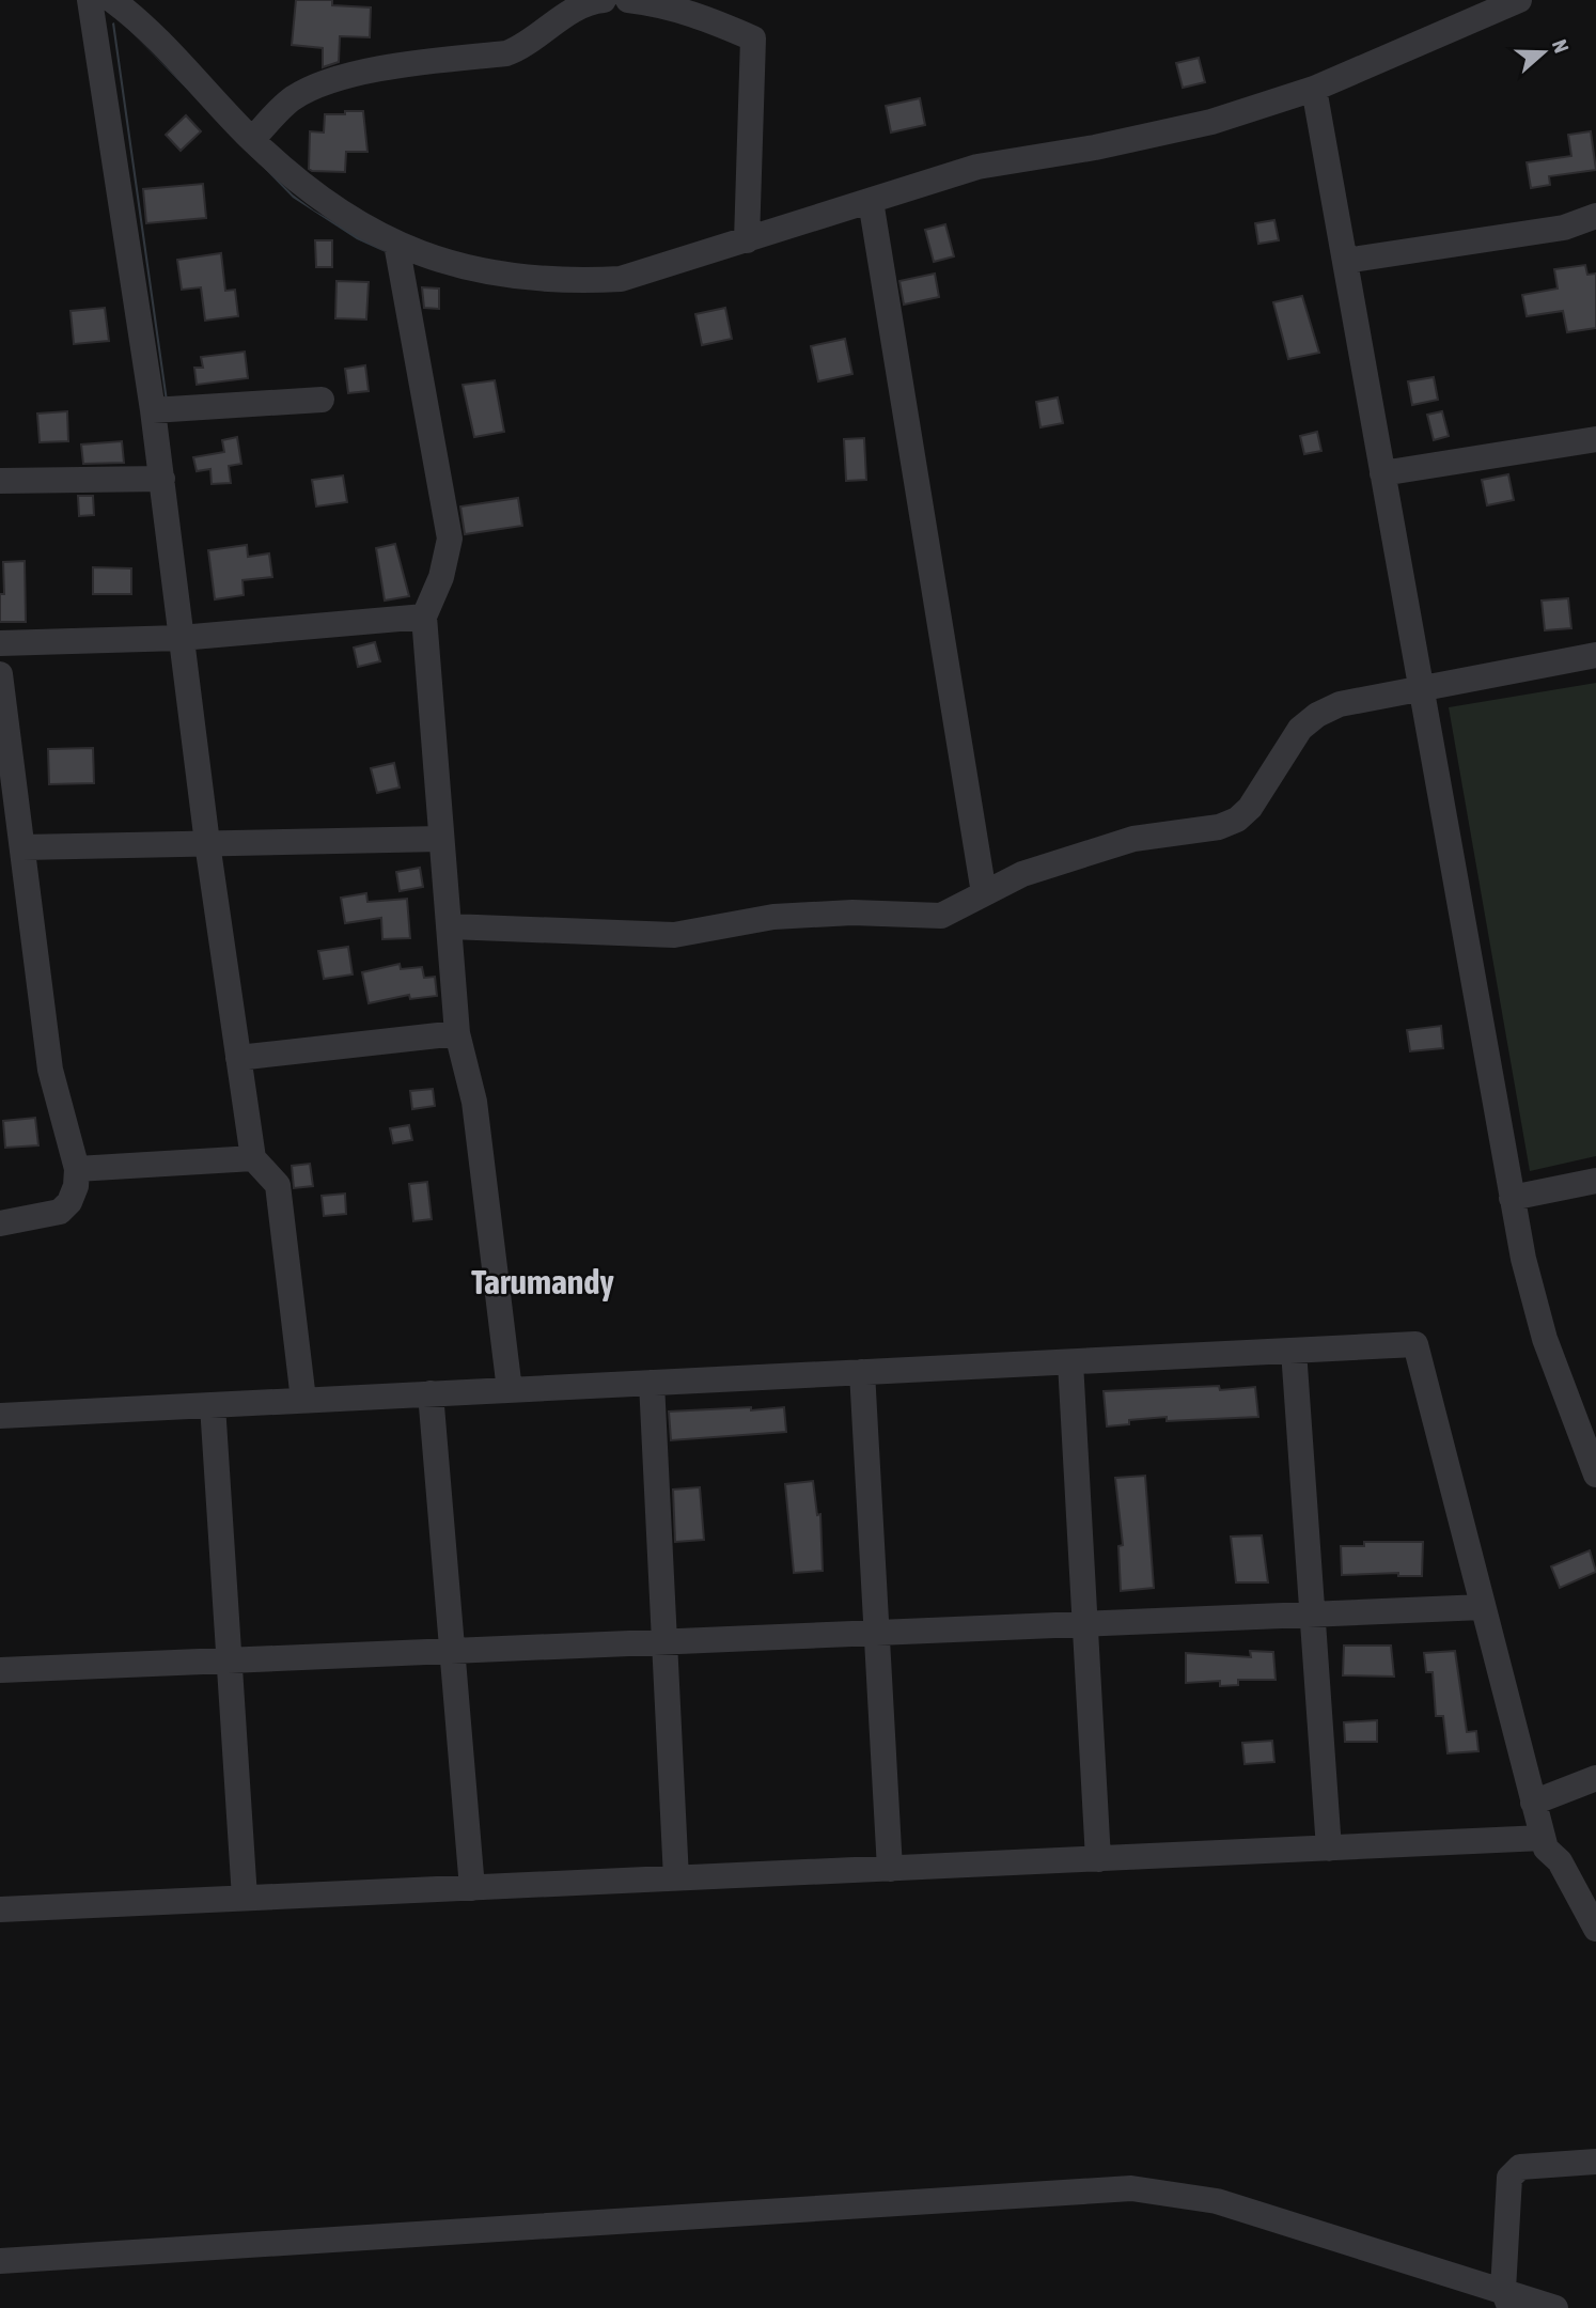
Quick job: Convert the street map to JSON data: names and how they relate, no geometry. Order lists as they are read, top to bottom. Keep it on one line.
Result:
{"districts":["Tarumandy"],"north":"right"}
